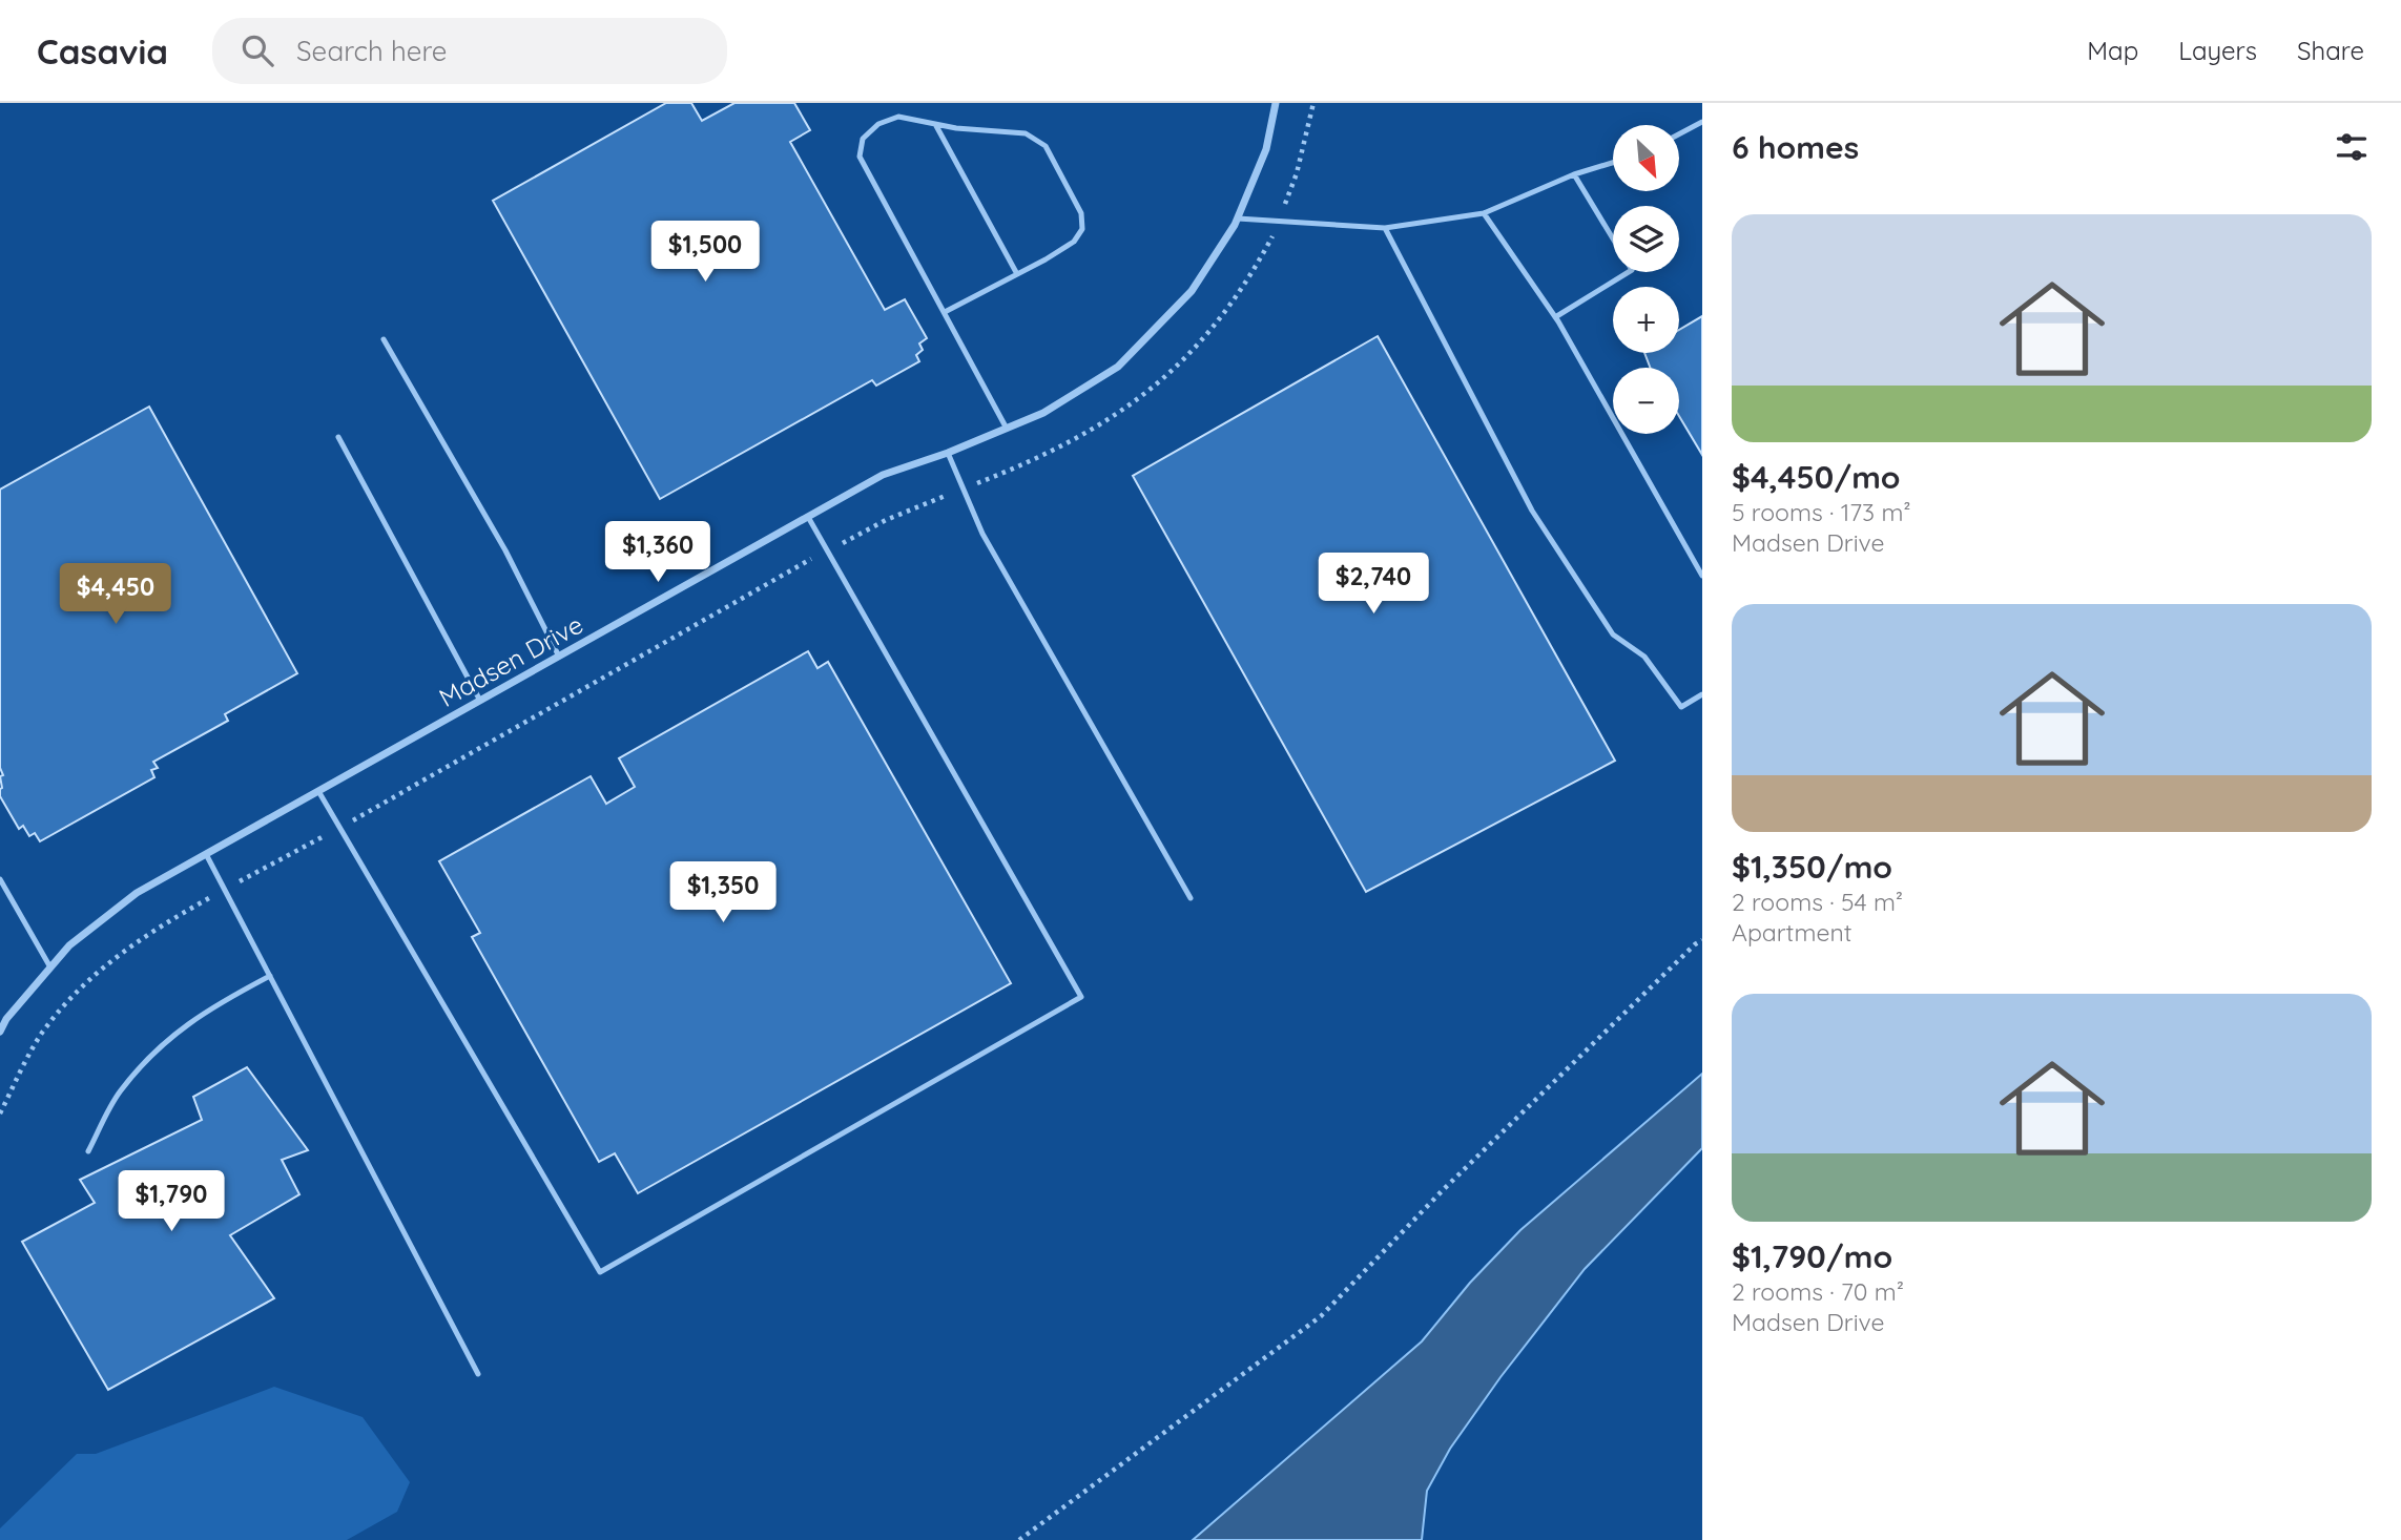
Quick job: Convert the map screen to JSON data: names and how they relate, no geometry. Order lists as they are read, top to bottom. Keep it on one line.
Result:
{"streets":{"street":["Madsen Drive"]},"north":"bottom right","page":{"header":"Casavia","search":"Search here","nav":["Map","Layers","Share"],"heading":"6 homes","map_buttons":["+","−"],"list":[{"name":"$4,450/mo","note":"5 rooms · 173 m² · Madsen Drive"},{"name":"$1,350/mo","note":"2 rooms · 54 m² · Apartment"},{"name":"$1,790/mo","note":"2 rooms · 70 m² · Madsen Drive"}],"price":["$1,500","$1,360","$2,740","$4,450","$1,350","$1,790"]}}
